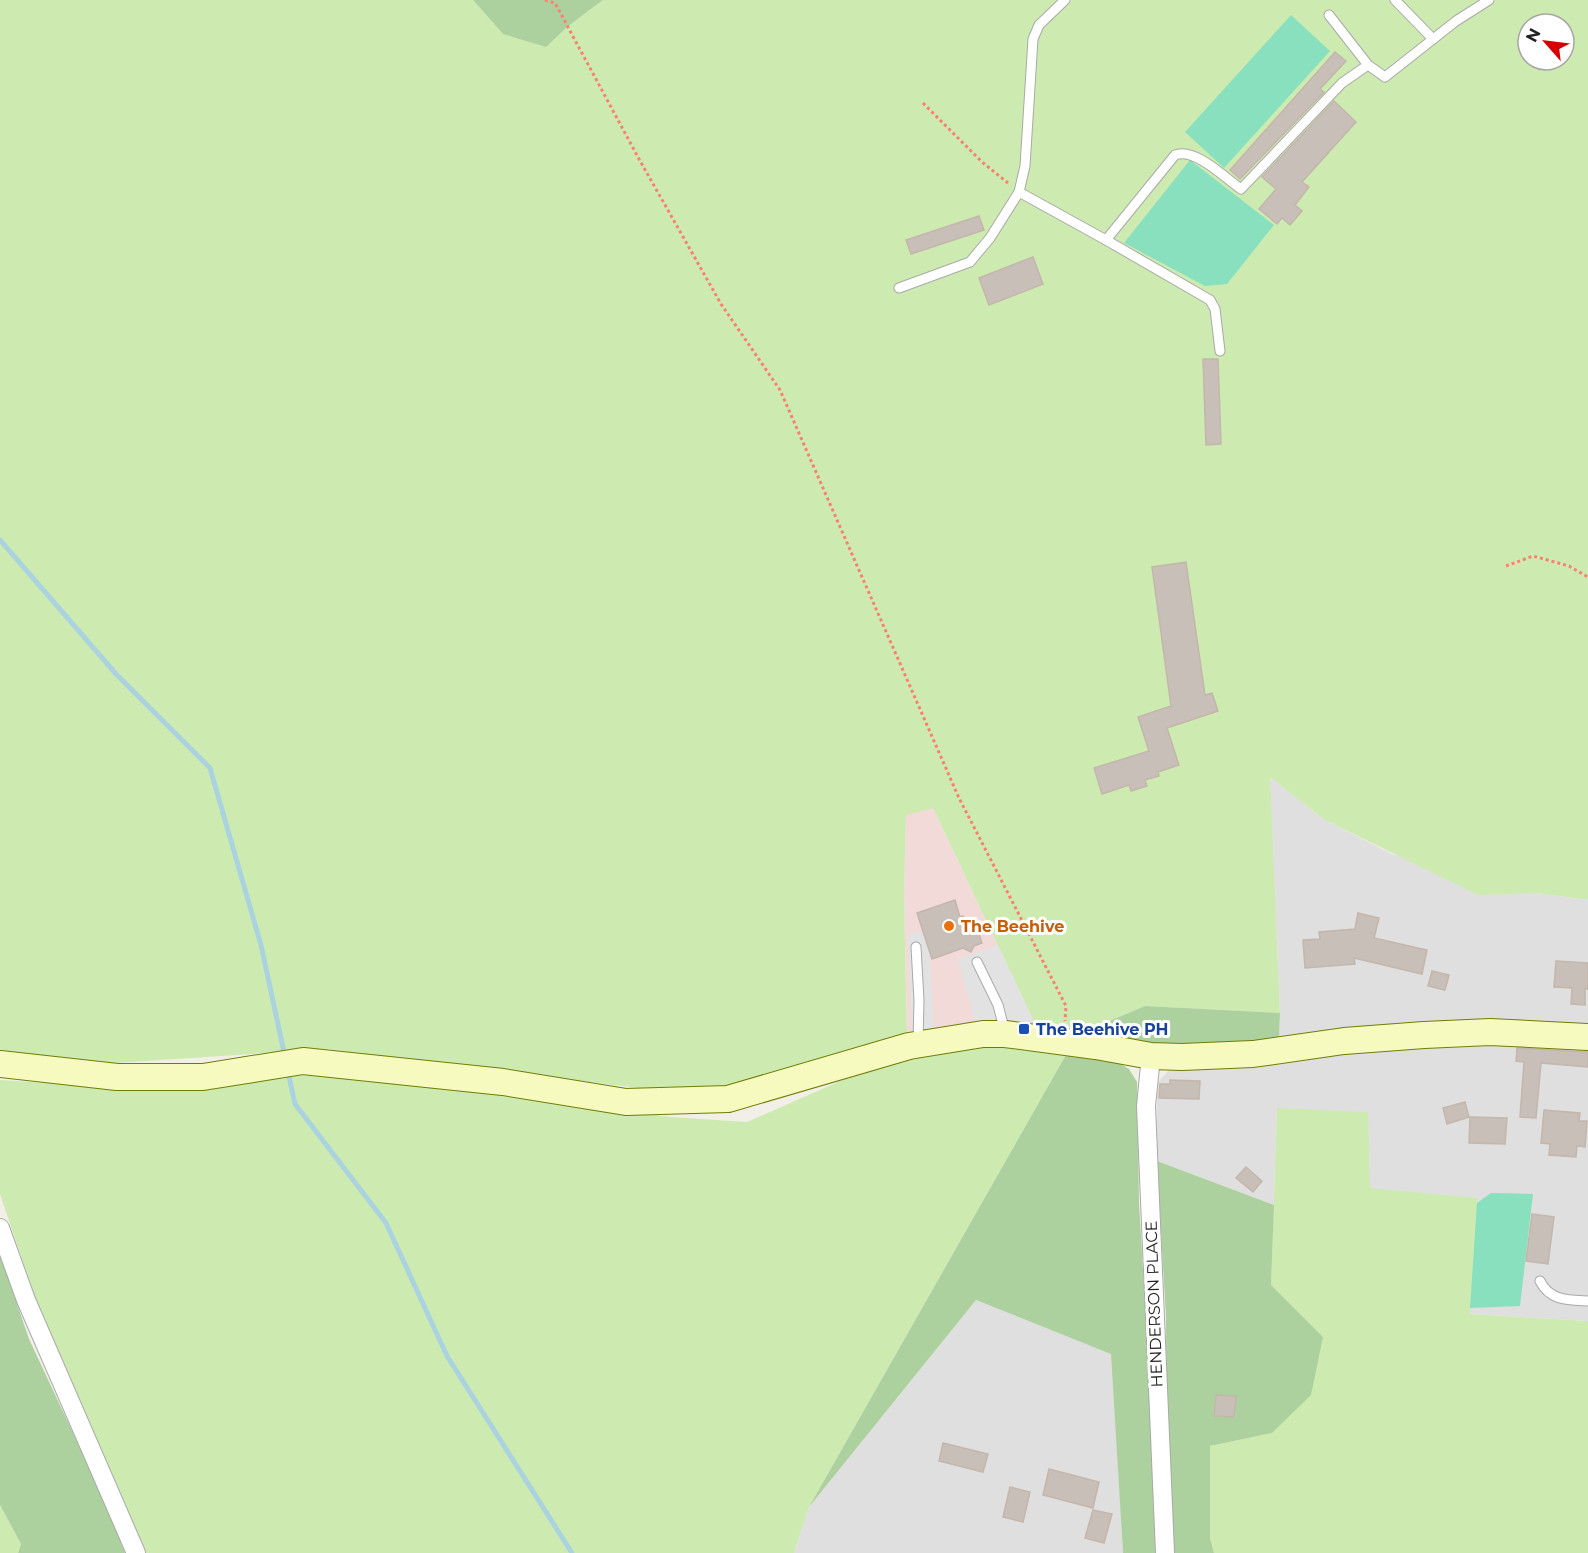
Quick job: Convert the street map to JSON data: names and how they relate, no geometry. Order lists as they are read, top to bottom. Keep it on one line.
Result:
{"streets":{"street":["HENDERSON PLACE"]},"places":{"other":["The Beehive"],"transit":["The Beehive PH"]},"north":"top left"}
